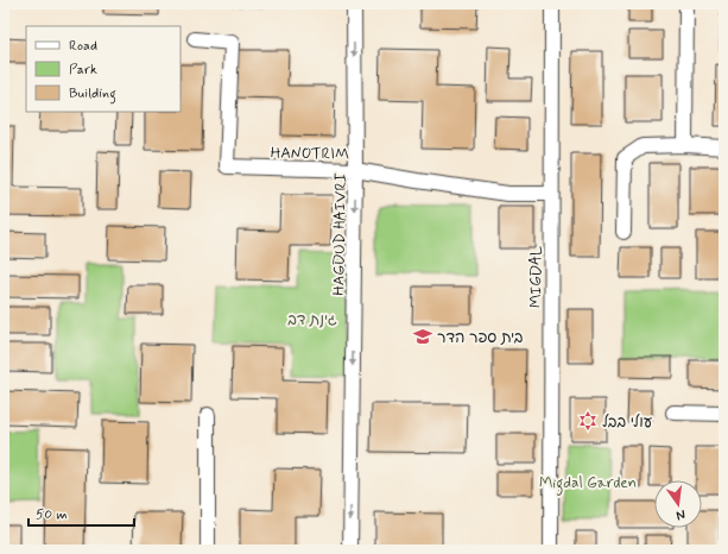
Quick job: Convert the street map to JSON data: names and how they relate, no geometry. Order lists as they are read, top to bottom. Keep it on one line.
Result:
{"streets":{"street":["HANOTRIM","HAGDUD HAIVRI","MIGDAL"]},"crossings":[["HANOTRIM","HAGDUD HAIVRI"],["HANOTRIM","MIGDAL"]],"one_way":["HAGDUD HAIVRI"],"parks":["גינת דב","Migdal Garden"],"places":{"school or university":["בית ספר הדר"],"synagogue":["עולי בבל"]},"legend":["Road","Park","Building"],"scale_bar":"50 m","north":"bottom"}
